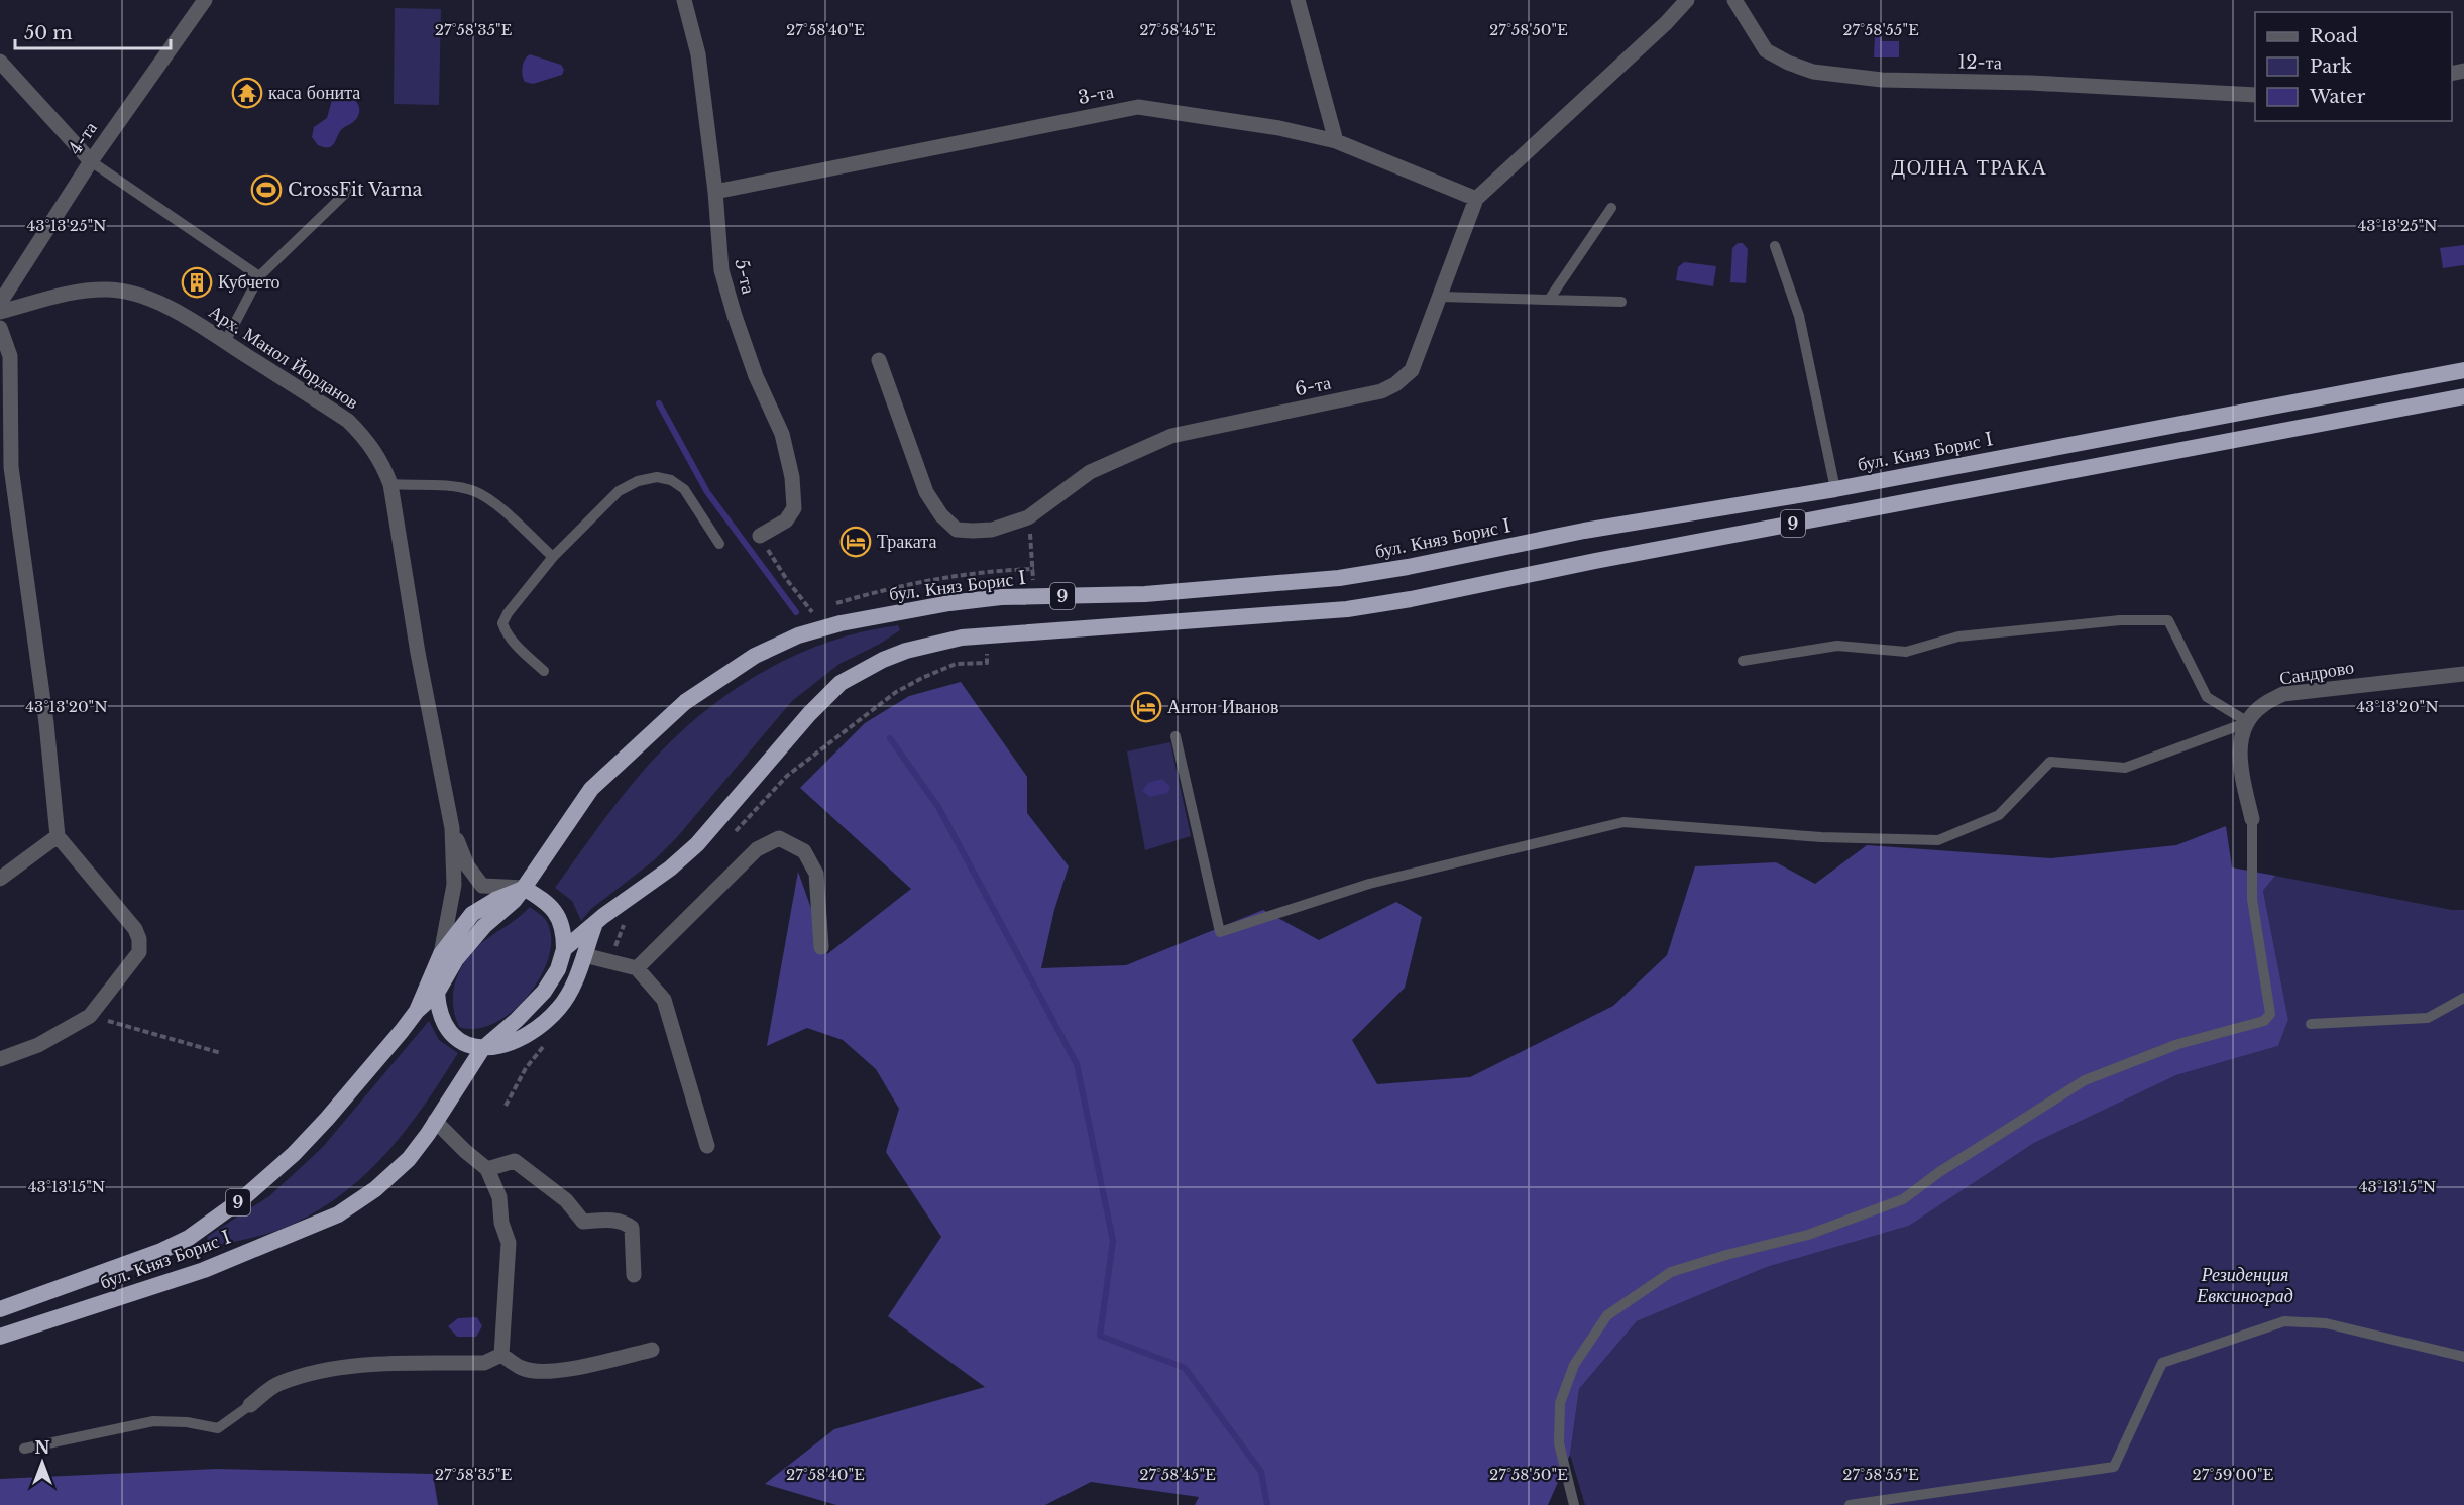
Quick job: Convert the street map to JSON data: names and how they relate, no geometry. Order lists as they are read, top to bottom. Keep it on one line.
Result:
{"streets":{"highway":["бул. Княз Борис I","9"],"street":["12-та","3-та","4-та","5-та","Арх. Манол Йорданов","6-та","Сандрово"]},"crossings":[["3-та","5-та"],["3-та","6-та"],["Арх. Манол Йорданов","бул. Княз Борис I"],["Арх. Манол Йорданов","9"],["бул. Княз Борис I","9"]],"districts":["ДОЛНА ТРАКА"],"parks":["Резиденция Евксиноград"],"places":{"temple":["каса бонита"],"sports":["CrossFit Varna"],"building":["Кубчето"],"hotel":["Траката","Антон Иванов"]},"legend":["Road","Park","Water"],"scale_bar":"50 m","north":"top","coordinates":["27°58'35\"E","27°58'40\"E","27°58'45\"E","27°58'50\"E","27°58'55\"E","43°13'25\"N","43°13'20\"N","43°13'15\"N","27°59'00\"E"]}
